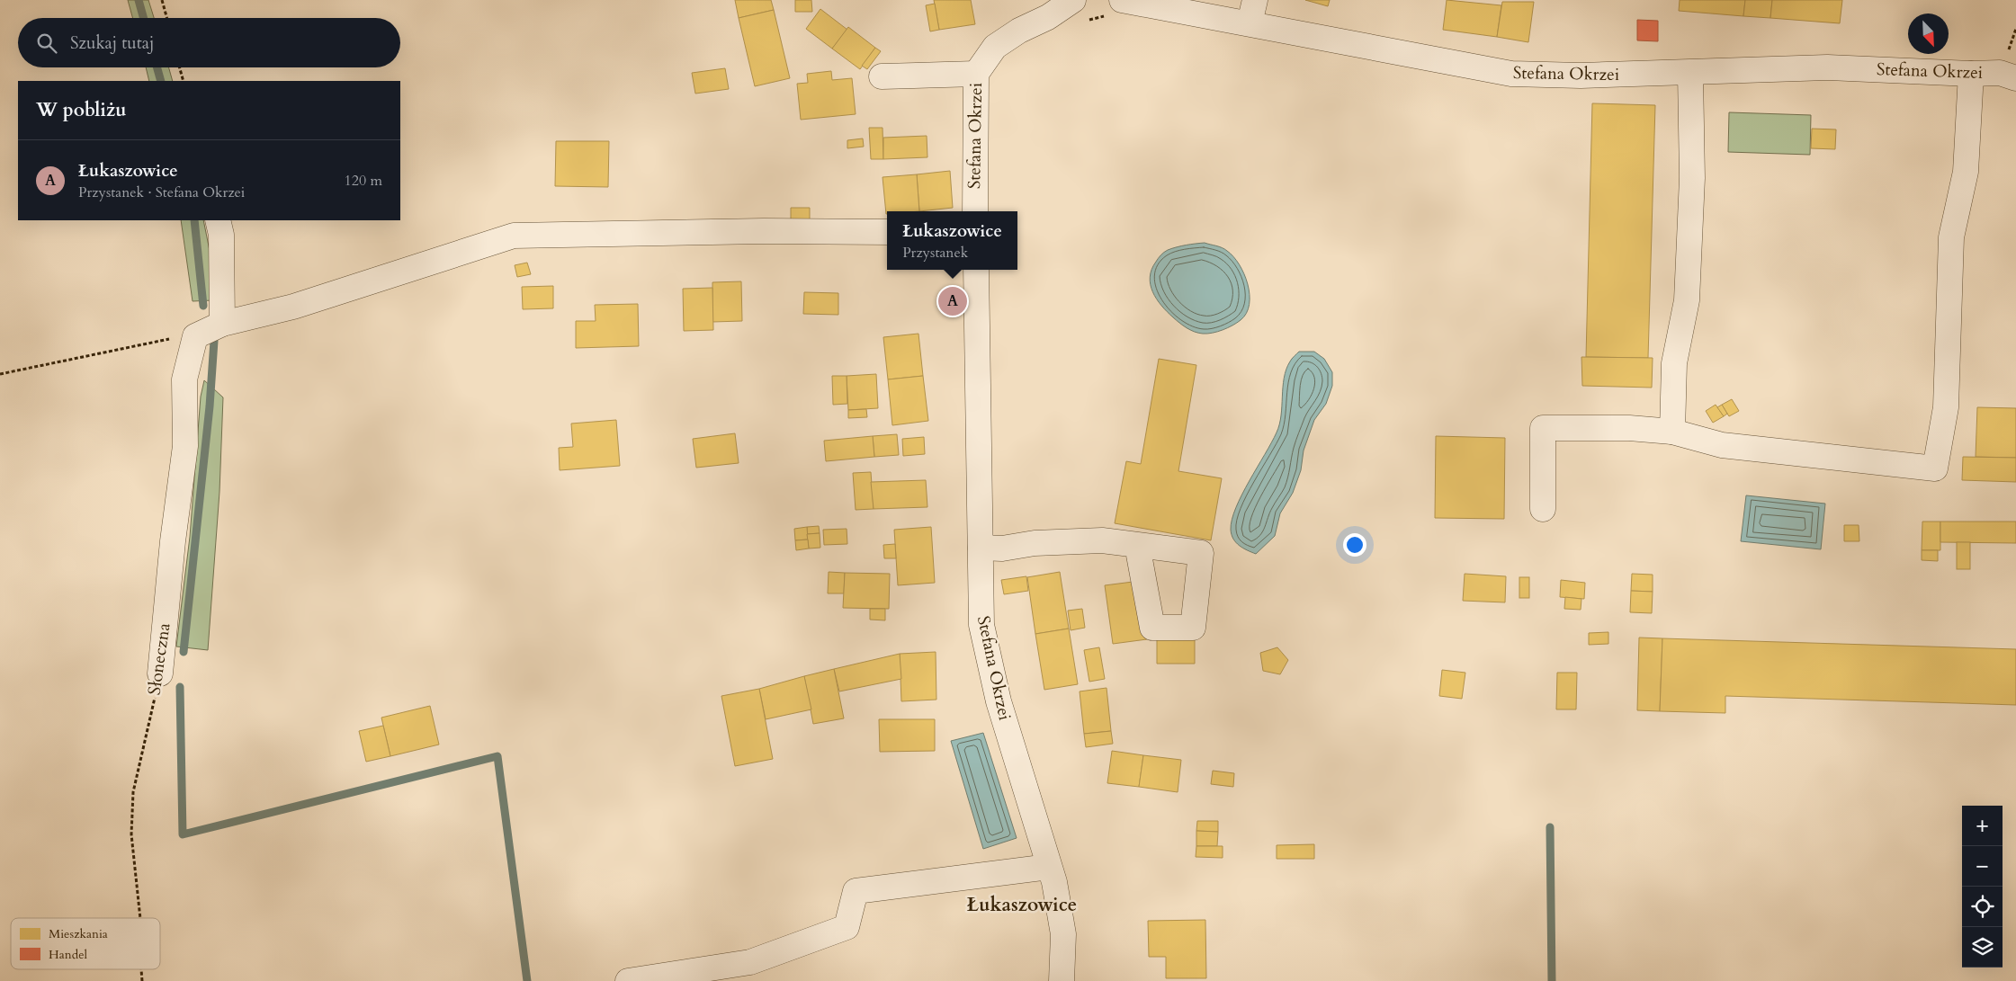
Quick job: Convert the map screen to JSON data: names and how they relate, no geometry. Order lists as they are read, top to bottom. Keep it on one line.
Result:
{"streets":{"street":["Stefana Okrzei","Słoneczna"]},"districts":["Łukaszowice"],"legend":["Mieszkania","Handel"],"north":"bottom right","page":{"search":"Szukaj tutaj","heading":"W pobliżu","list":[{"mark":"A","name":"Łukaszowice","note":"Przystanek · Stefana Okrzei","value":"120 m"}],"popup":["Łukaszowice","Przystanek"],"pins":"A","map_buttons":["+","−"]}}
